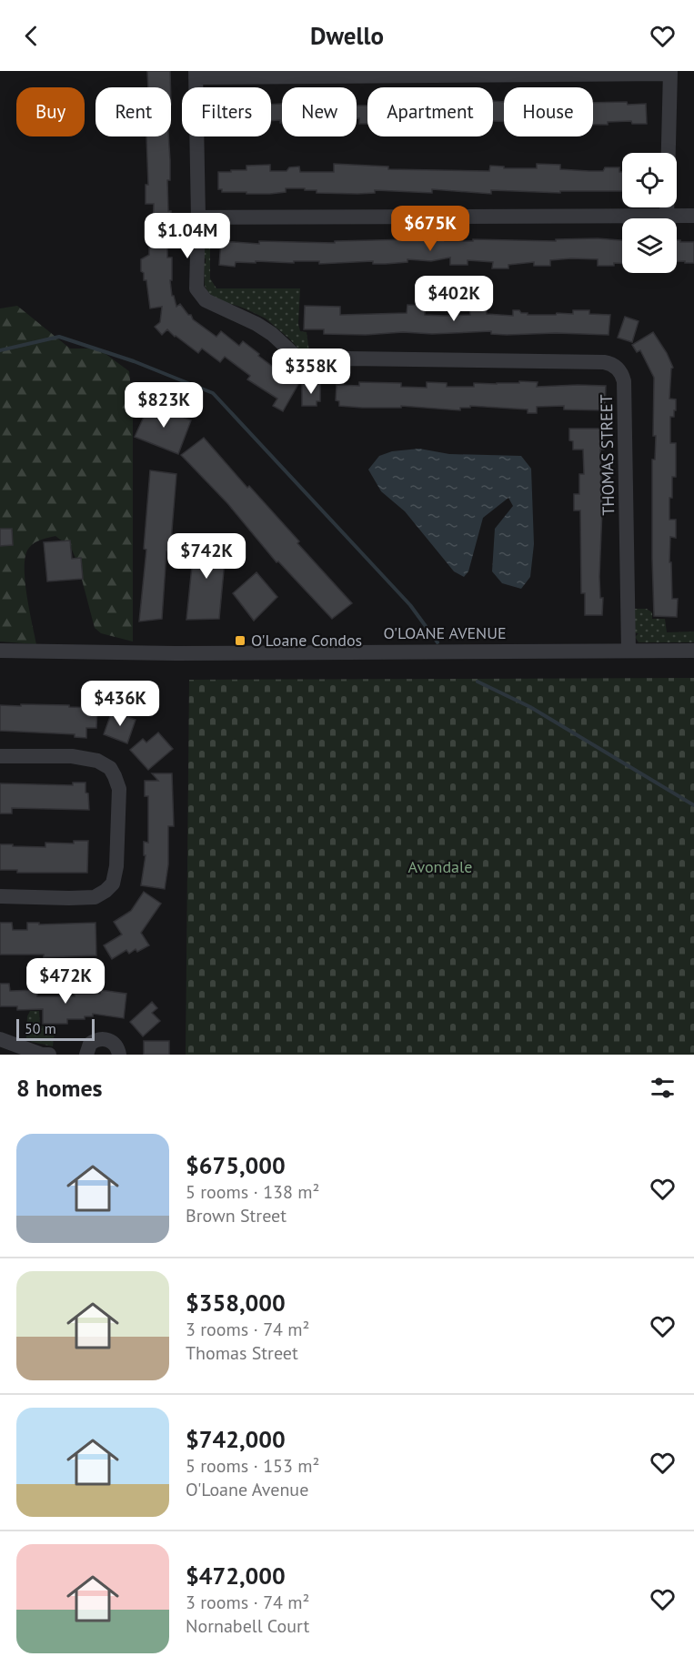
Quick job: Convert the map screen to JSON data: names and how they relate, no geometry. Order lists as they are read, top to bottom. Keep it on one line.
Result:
{"streets":{"street":["THOMAS STREET","O'LOANE AVENUE"]},"crossings":[["THOMAS STREET","O'LOANE AVENUE"]],"parks":["Avondale"],"places":{"transit":["O'Loane Condos"]},"scale_bar":"50 m","page":{"header":"Dwello","chip":["Buy","Rent","Filters","New","Apartment","House"],"price":["$675K","$1.04M","$402K","$358K","$823K","$742K","$436K","$472K"],"scale":"50 m","heading":"8 homes","list":[{"name":"$675,000","note":"5 rooms · 138 m² · Brown Street"},{"name":"$358,000","note":"3 rooms · 74 m² · Thomas Street"},{"name":"$742,000","note":"5 rooms · 153 m² · O'Loane Avenue"},{"name":"$472,000","note":"3 rooms · 74 m² · Nornabell Court"}]}}
